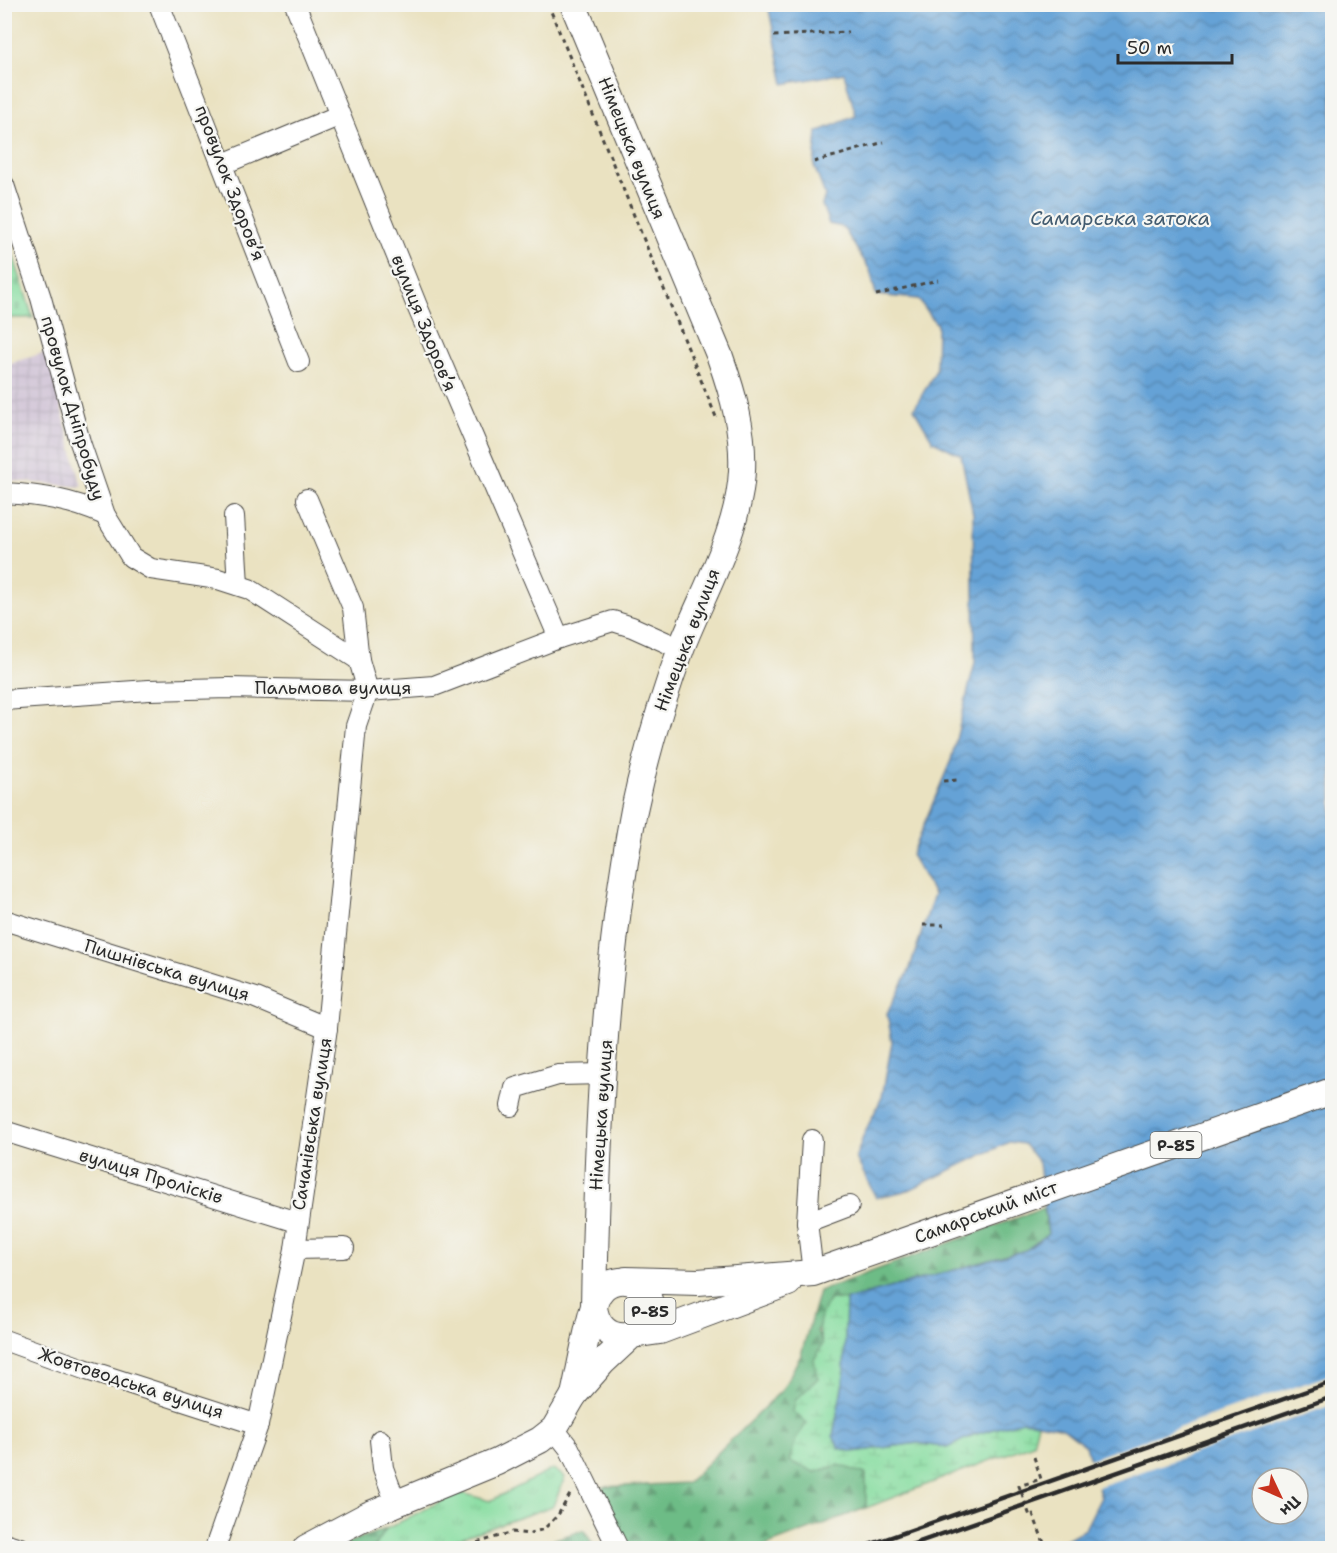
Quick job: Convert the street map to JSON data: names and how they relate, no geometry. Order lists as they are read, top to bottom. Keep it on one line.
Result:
{"streets":{"main road":["Німецька вулиця","Р-85","Самарський міст"],"street":["провулок Здоровʼя","вулиця Здоровʼя","провулок Дніпробуду","Пальмова вулиця","Пишнівська вулиця","Сачанівська вулиця","вулиця Пролісків","Жовтоводська вулиця"]},"crossings":[["Німецька вулиця","Пальмова вулиця"],["Німецька вулиця","Р-85"],["Німецька вулиця","Самарський міст"],["вулиця Здоровʼя","Пальмова вулиця"],["провулок Дніпробуду","Пальмова вулиця"],["Пальмова вулиця","Сачанівська вулиця"],["Пишнівська вулиця","Сачанівська вулиця"],["Сачанівська вулиця","вулиця Пролісків"],["Сачанівська вулиця","Жовтоводська вулиця"],["Р-85","Самарський міст"]],"water":["Самарська затока"],"scale_bar":"50 m","north":"bottom right"}
